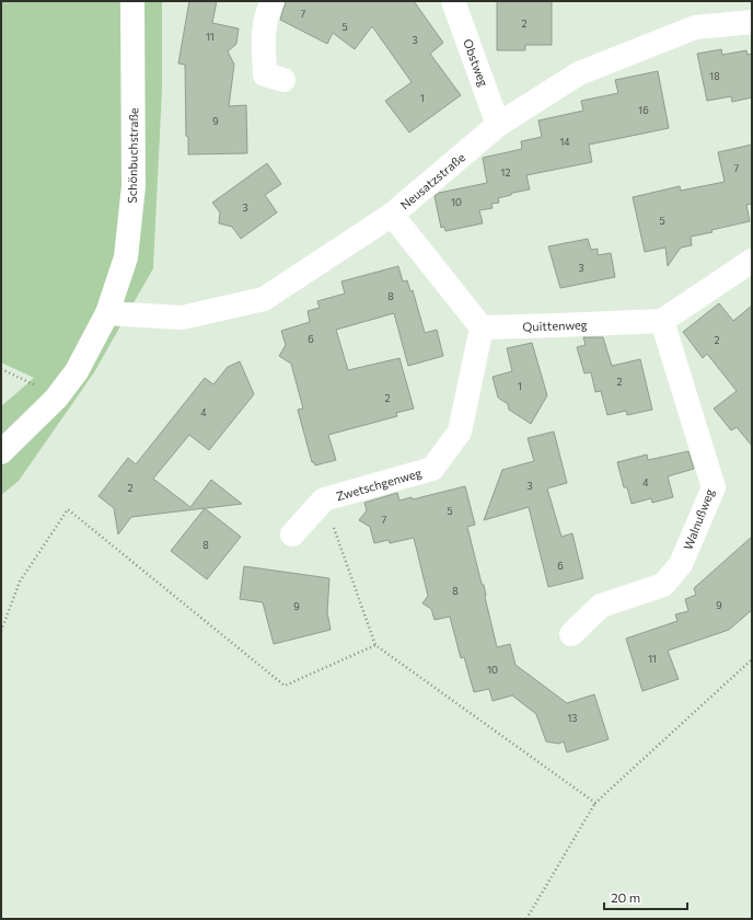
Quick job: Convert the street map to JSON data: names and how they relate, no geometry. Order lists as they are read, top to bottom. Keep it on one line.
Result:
{"streets":{"street":["Obstweg","Schönbuchstraße","Neusatzstraße","Quittenweg","Zwetschgenweg","Walnußweg"]},"crossings":[["Obstweg","Neusatzstraße"],["Schönbuchstraße","Neusatzstraße"],["Quittenweg","Zwetschgenweg"],["Quittenweg","Walnußweg"]],"house_numbers":["7","2","5","11","3","18","1","16","9","14","7","12","10","3","5","3","8","6","2","2","1","2","4","4","3","2","5","7","8","6","8","9","9","11","10","13"],"scale_bar":"20 m"}
